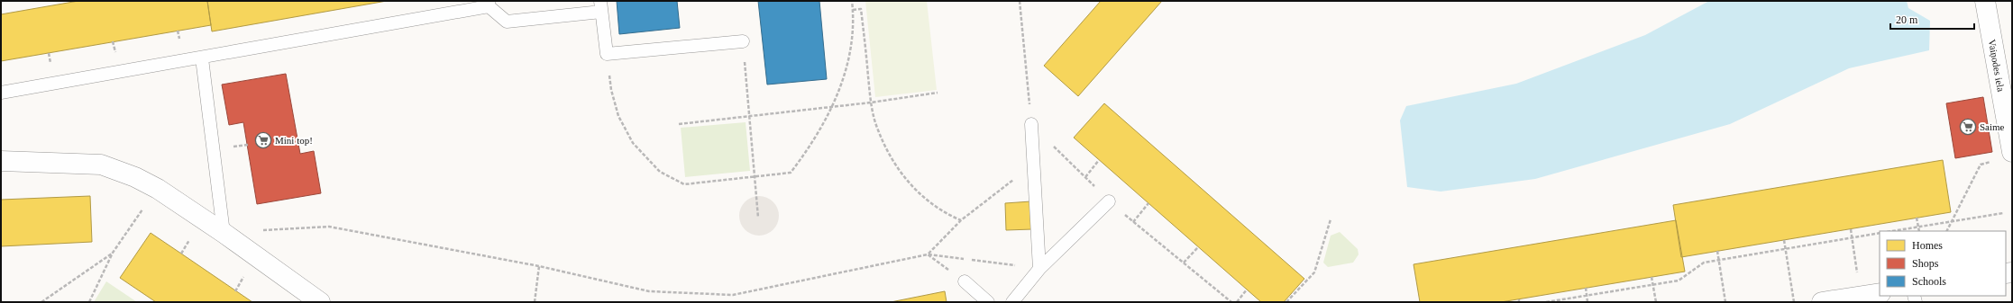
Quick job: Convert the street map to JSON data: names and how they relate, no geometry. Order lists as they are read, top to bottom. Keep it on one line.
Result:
{"streets":{"street":["Vaiņodes iela"]},"places":{"supermarket":["Saime","Mini top!"]},"legend":["Homes","Shops","Schools"],"scale_bar":"20 m"}
